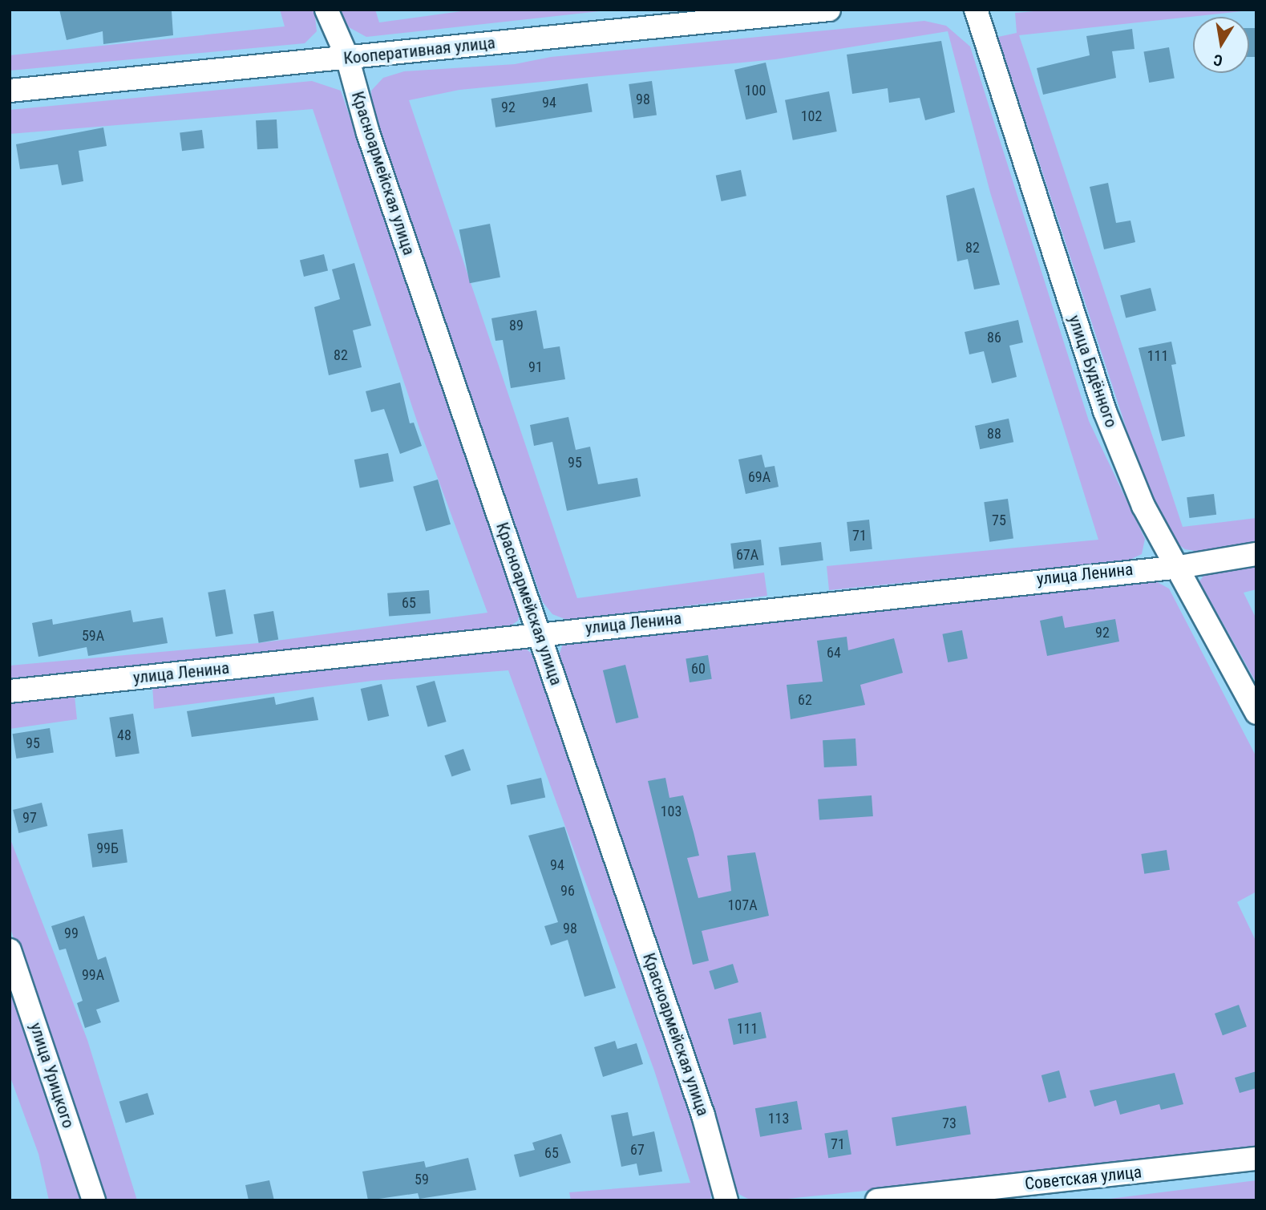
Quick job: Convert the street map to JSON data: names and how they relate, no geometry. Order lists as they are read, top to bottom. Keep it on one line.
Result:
{"streets":{"street":["Кооперативная улица","Красноармейская улица","улица Будённого","улица Ленина","улица Урицкого","Советская улица"]},"crossings":[["Кооперативная улица","Красноармейская улица"],["Красноармейская улица","улица Ленина"],["улица Будённого","улица Ленина"]],"house_numbers":["100","98","94","92","102","82","89","86","82","111","91","88","95","69А","75","71","67А","65","92","59А","64","60","62","48","95","103","97","99Б","94","96","107А","98","99","99А","111","113","73","71","67","65","59"],"north":"bottom"}
